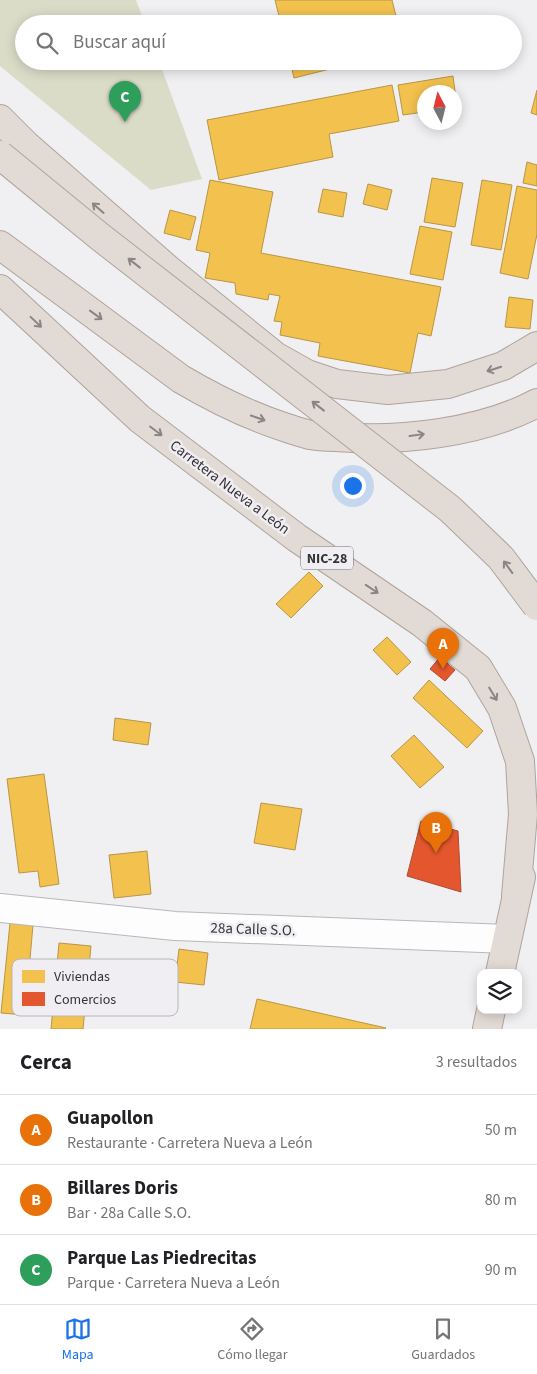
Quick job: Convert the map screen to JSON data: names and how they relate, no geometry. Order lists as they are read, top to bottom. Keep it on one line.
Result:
{"streets":{"highway":["Carretera Nueva a León","NIC-28"],"street":["28a Calle S.O."]},"legend":["Viviendas","Comercios"],"north":"top","page":{"search":"Buscar aquí","pins":["C","A","B"],"heading":["Cerca","3 resultados"],"list":[{"mark":"A","name":"Guapollon","note":"Restaurante · Carretera Nueva a León","value":"50 m"},{"mark":"B","name":"Billares Doris","note":"Bar · 28a Calle S.O.","value":"80 m"},{"mark":"C","name":"Parque Las Piedrecitas","note":"Parque · Carretera Nueva a León","value":"90 m"}],"nav":["Mapa","Cómo llegar","Guardados"]}}
